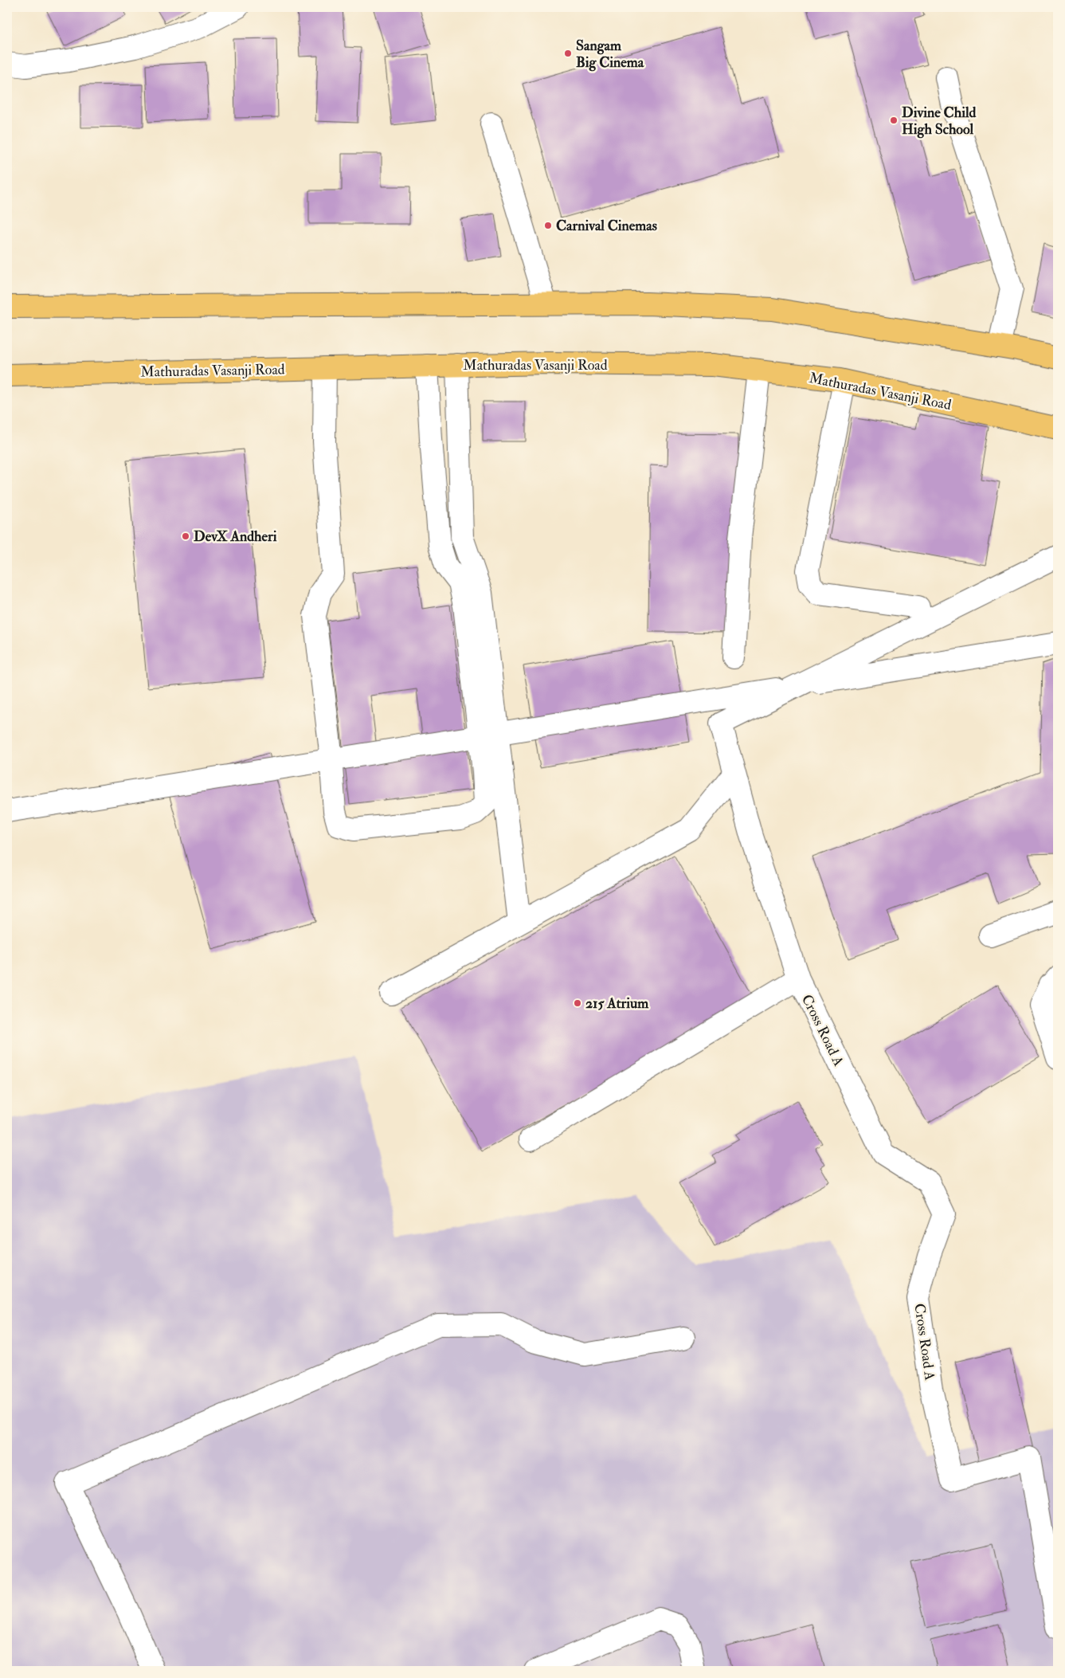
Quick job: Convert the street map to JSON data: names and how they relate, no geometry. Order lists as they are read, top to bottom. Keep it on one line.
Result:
{"streets":{"main road":["Mathuradas Vasanji Road"],"street":["Cross Road A"]},"places":["Sangam Big Cinema","Divine Child High School","Carnival Cinemas","DevX Andheri","215 Atrium"]}
